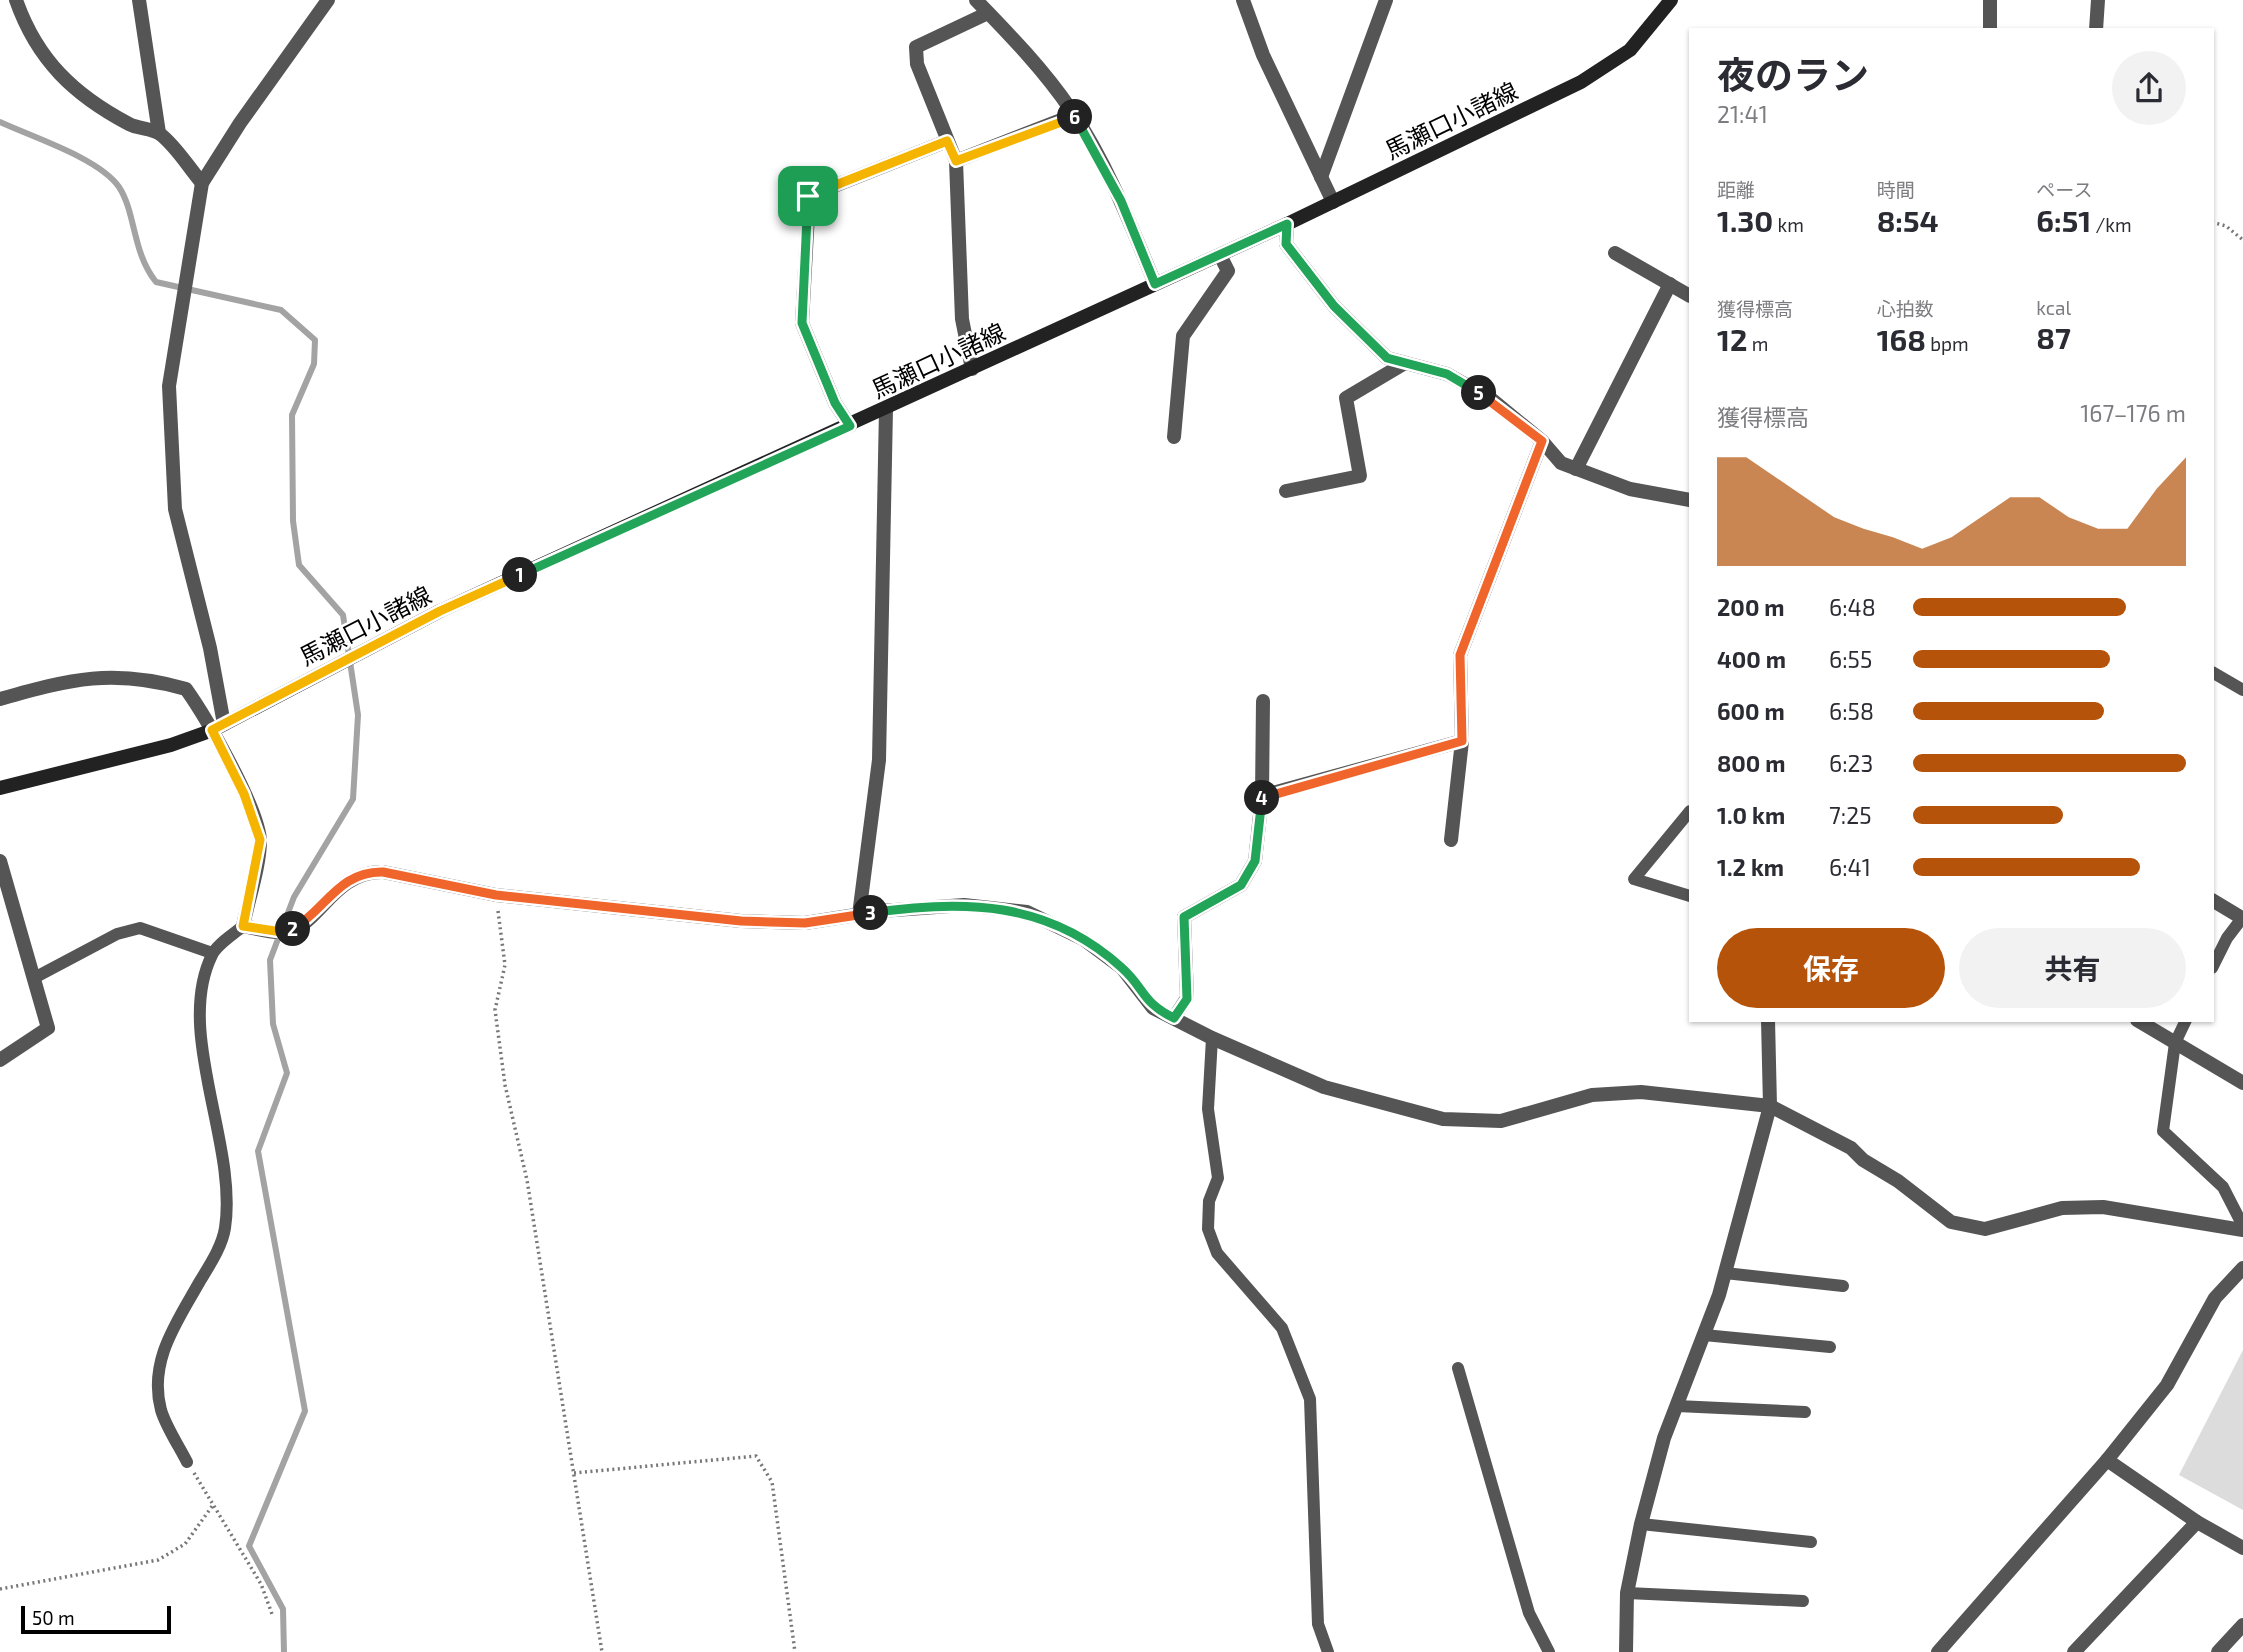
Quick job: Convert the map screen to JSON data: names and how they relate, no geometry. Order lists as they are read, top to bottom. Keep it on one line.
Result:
{"streets":{"main road":["馬瀬口小諸線"]},"scale_bar":"50 m","page":{"heading":["夜のラン","21:41"],"pins":["6","5","1","4","3","2"],"stats":[["距離","1.30 km"],["時間","8:54"],["ペース","6:51 /km"],["獲得標高","12 m"],["心拍数","168 bpm"],["kcal","87"]],"chart":["獲得標高","167–176 m"],"list":[{"name":"200 m","note":"6:48"},{"name":"400 m","note":"6:55"},{"name":"600 m","note":"6:58"},{"name":"800 m","note":"6:23"},{"name":"1.0 km","note":"7:25"},{"name":"1.2 km","note":"6:41"}],"buttons":["保存","共有"],"scale":"50 m"}}
